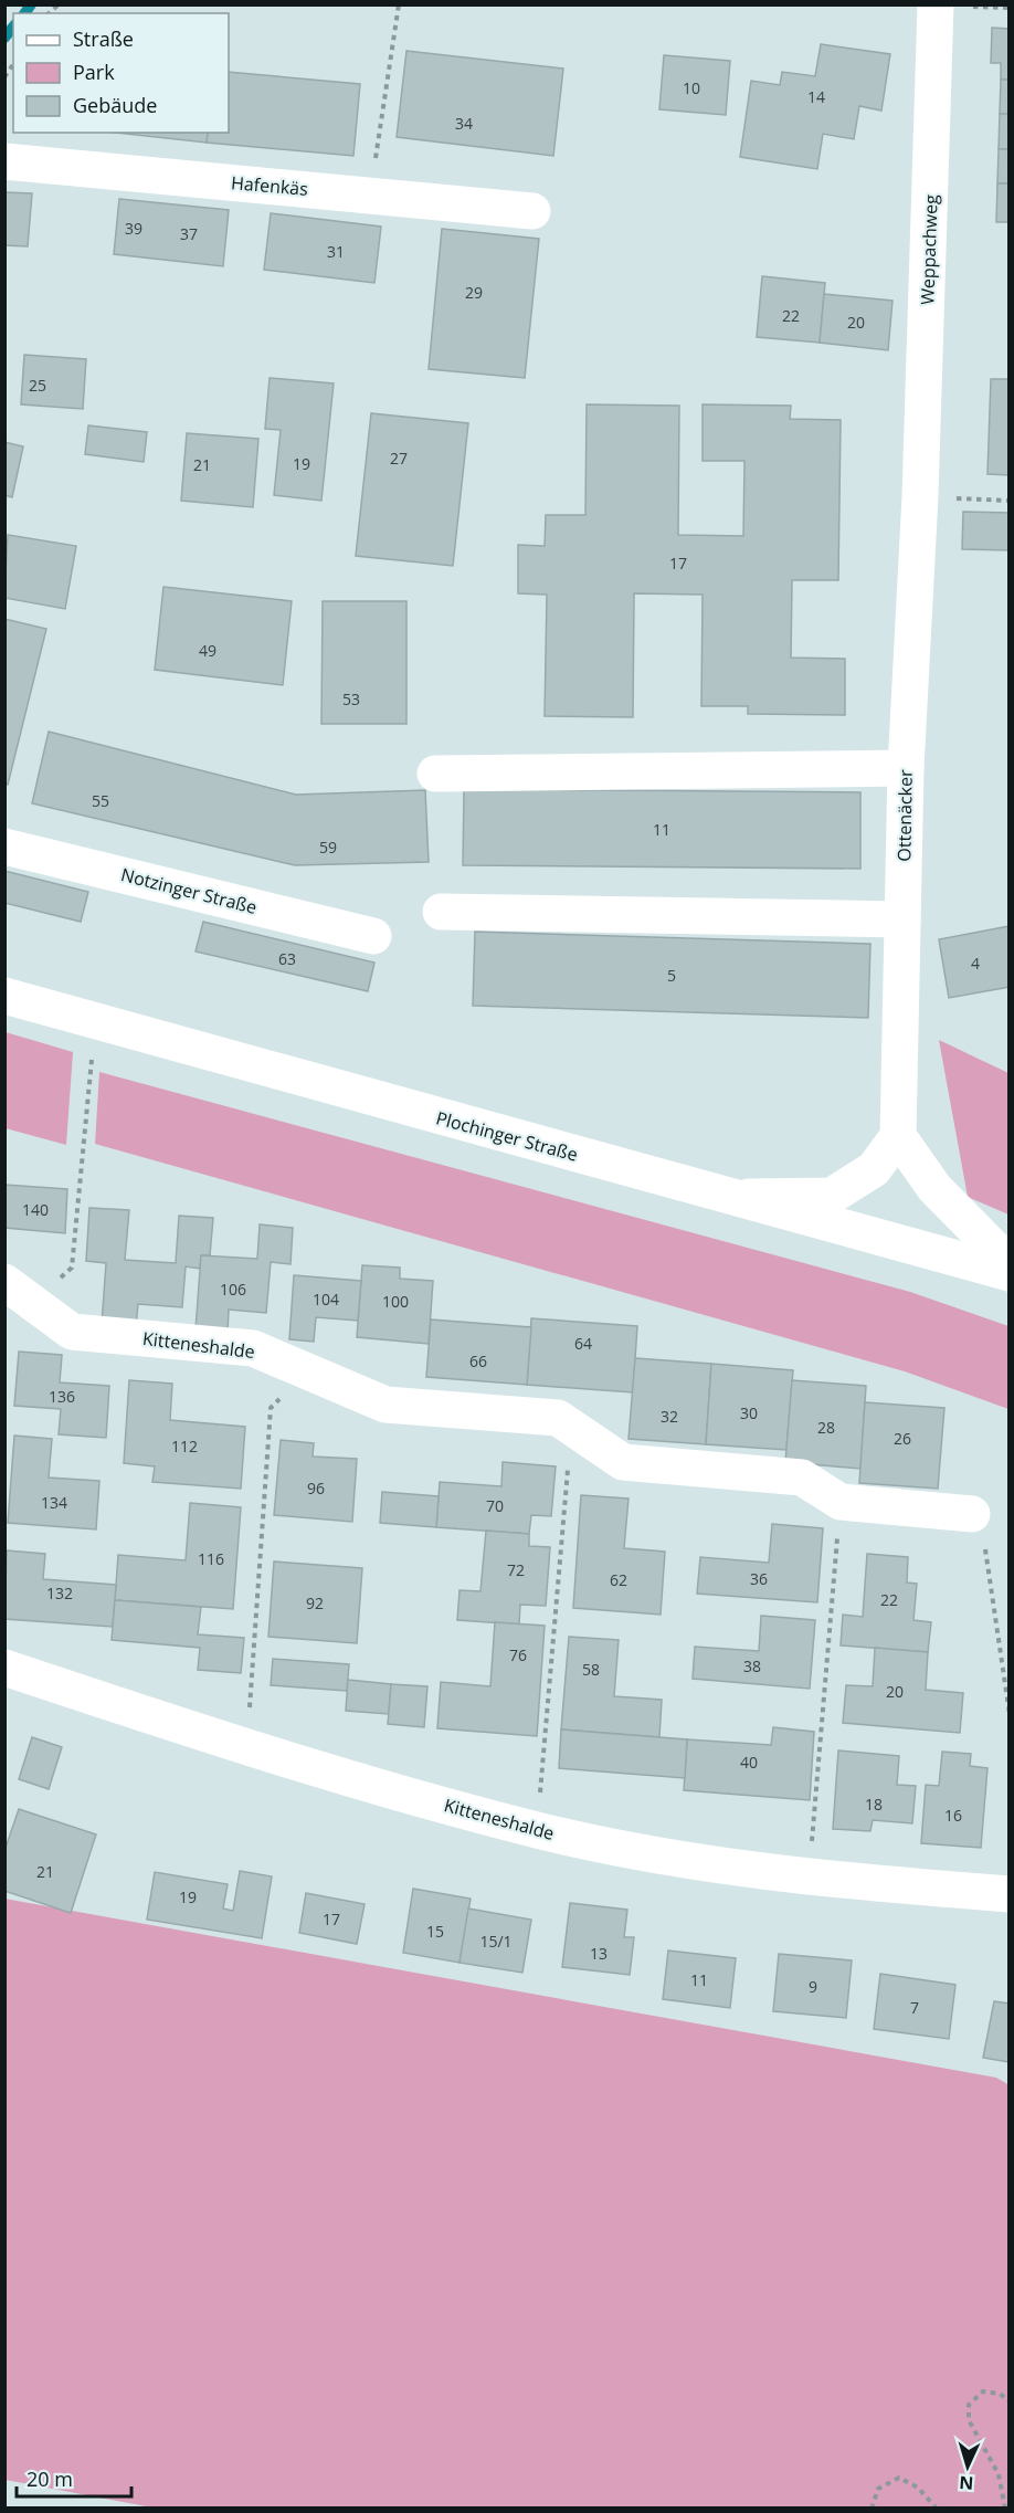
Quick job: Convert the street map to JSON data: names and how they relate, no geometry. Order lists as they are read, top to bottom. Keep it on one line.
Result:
{"streets":{"street":["Hafenkäs","Weppachweg","Ottenäcker","Notzinger Straße","Plochinger Straße","Kitteneshalde"]},"crossings":[["Weppachweg","Ottenäcker"]],"house_numbers":["10","14","34","39","37","31","29","22","20","25","27","19","21","17","49","53","55","11","59","63","4","5","140","106","104","100","64","66","136","30","32","28","26","112","96","134","70","116","72","36","62","132","22","92","76","38","58","20","40","18","16","21","19","17","15","15/1","13","11","9","7"],"legend":["Straße","Park","Gebäude"],"scale_bar":"20 m","north":"bottom"}
